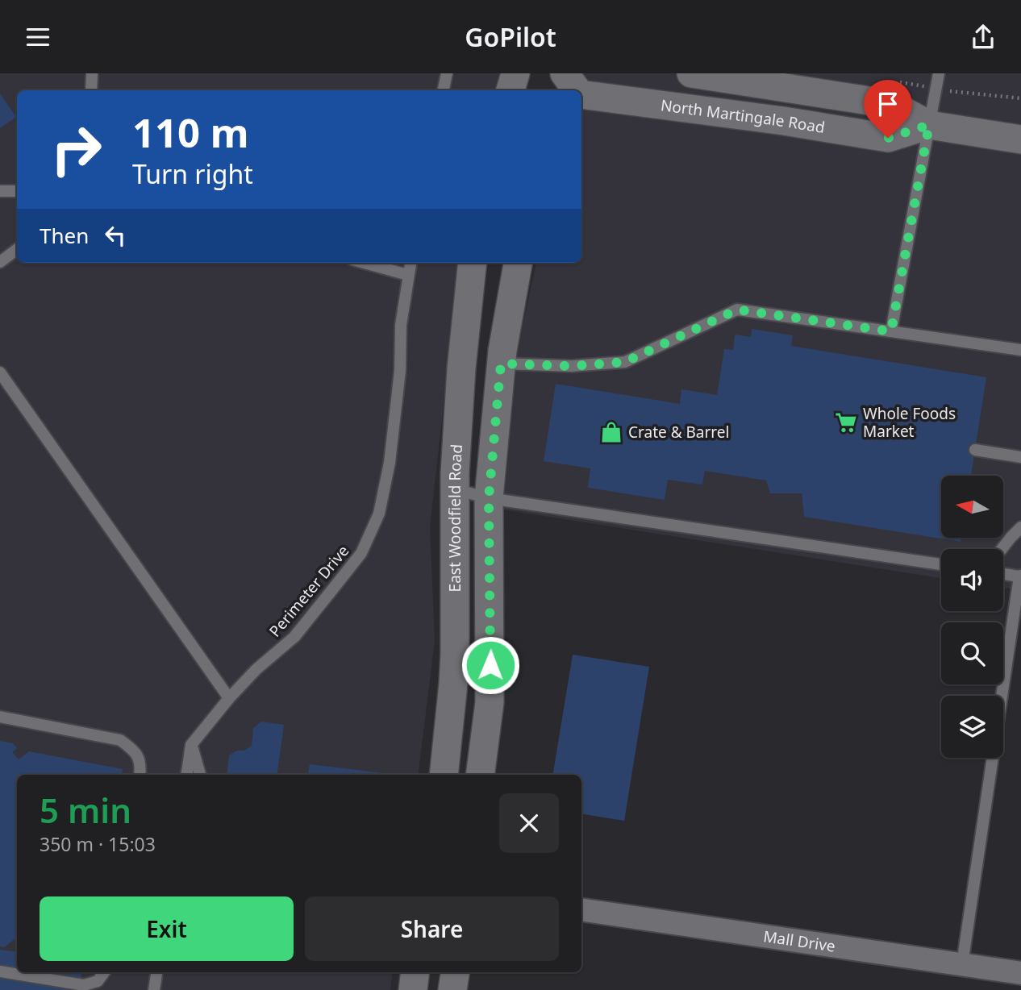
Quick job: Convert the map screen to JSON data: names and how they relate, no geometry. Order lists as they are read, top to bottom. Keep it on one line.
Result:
{"streets":{"street":["North Martingale Road","East Woodfield Road","Mall Drive"],"lane":["Perimeter Drive"]},"places":{"supermarket":["Whole Foods Market"],"shop":["Crate & Barrel"]},"north":"left","page":{"header":"GoPilot","turn":["110 m","Turn right"],"then":"Then","heading":["5 min","350 m · 15:03"],"buttons":["Exit","Share"]}}
